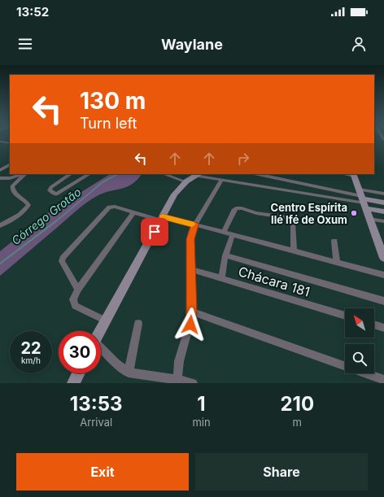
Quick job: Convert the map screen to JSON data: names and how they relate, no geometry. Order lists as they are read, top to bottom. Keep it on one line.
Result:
{"streets":{"street":["Chácara 181"]},"water":["Córrego Grotão"],"places":["Centro Espírita Ilé Ifé de Oxum"],"north":"top left","page":{"status":"13:52","header":"Waylane","turn":["130 m","Turn left"],"speed":"22 km/h","limit":"30","eta":["13:53","Arrival","1","min","210","m"],"buttons":["Exit","Share"]}}
